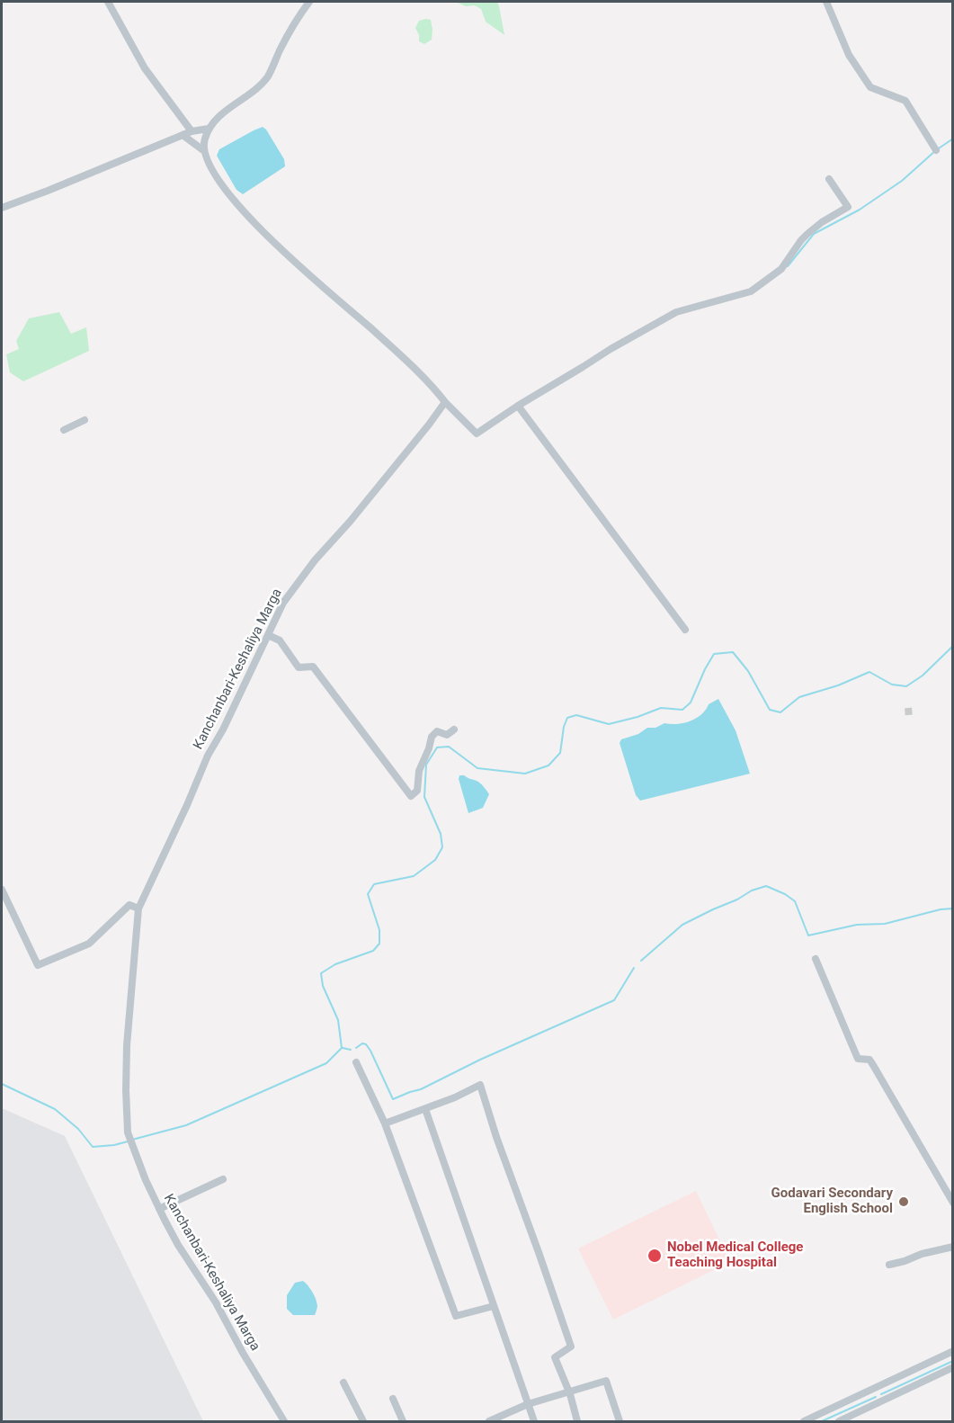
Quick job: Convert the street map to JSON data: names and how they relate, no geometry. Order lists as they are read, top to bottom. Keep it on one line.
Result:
{"streets":{"street":["Kanchanbari-Keshaliya Marga"]},"places":["Godavari Secondary English School","Nobel Medical College Teaching Hospital"]}
